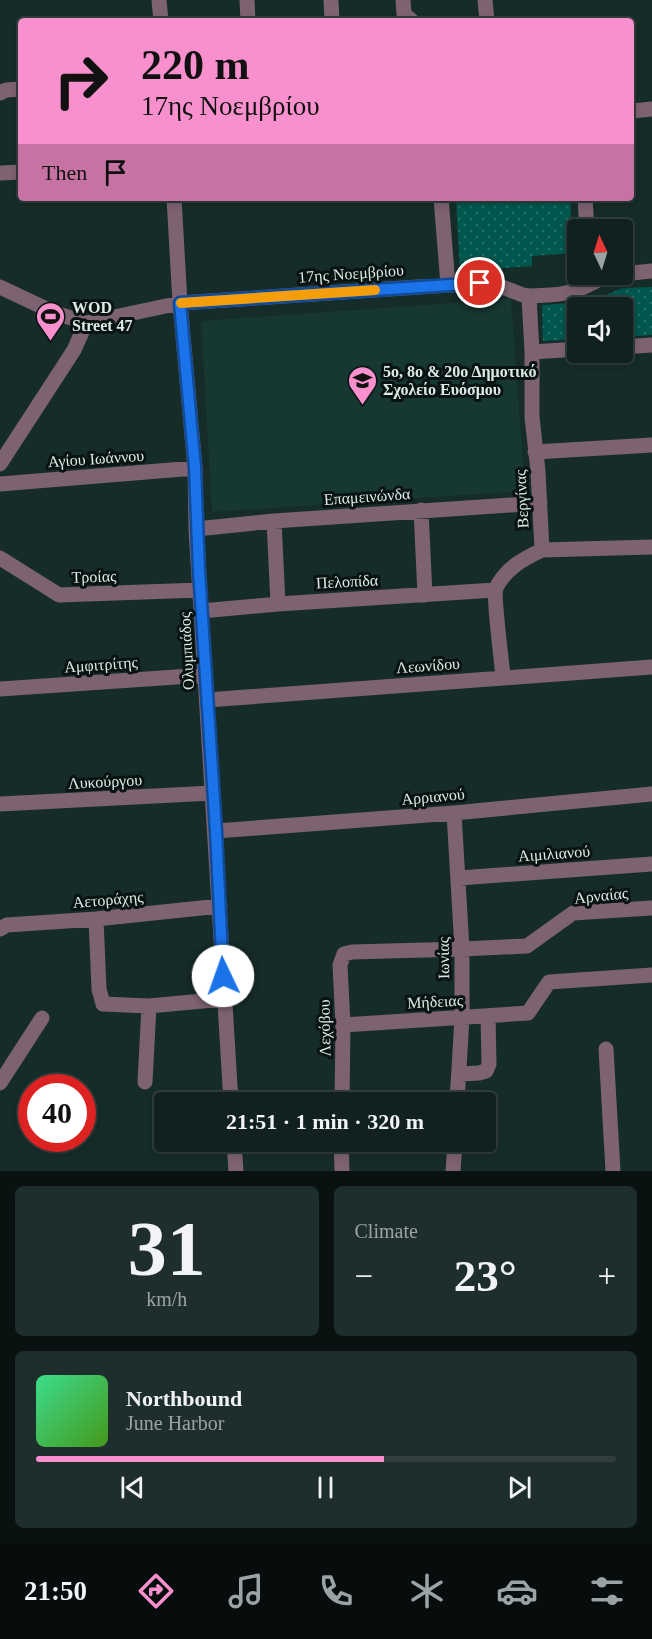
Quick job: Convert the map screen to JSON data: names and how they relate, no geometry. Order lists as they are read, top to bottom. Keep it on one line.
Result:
{"streets":{"street":["17ης Νοεμβρίου","Αγίου Ιωάννου","Επαμεινώνδα","Βεργίνας","Τροίας","Πελοπίδα","Ολυμπιάδος","Αμφιτρίτης","Λεωνίδου","Λυκούργου","Αρριανού","Αιμιλιανού","Αρναίας","Αετοράχης","Ιωνίας","Μήδειας","Λεχόβου"]},"crossings":[["17ης Νοεμβρίου","Βεργίνας"],["17ης Νοεμβρίου","Ολυμπιάδος"],["Αγίου Ιωάννου","Ολυμπιάδος"],["Επαμεινώνδα","Βεργίνας"],["Επαμεινώνδα","Ολυμπιάδος"],["Βεργίνας","Πελοπίδα"],["Τροίας","Ολυμπιάδος"],["Πελοπίδα","Ολυμπιάδος"],["Ολυμπιάδος","Αμφιτρίτης"],["Ολυμπιάδος","Λεωνίδου"],["Ολυμπιάδος","Λυκούργου"],["Ολυμπιάδος","Αρριανού"],["Ολυμπιάδος","Αετοράχης"],["Αρριανού","Ιωνίας"],["Αιμιλιανού","Ιωνίας"],["Αρναίας","Ιωνίας"],["Αρναίας","Λεχόβου"],["Ιωνίας","Μήδειας"],["Ιωνίας","Λεχόβου"],["Μήδειας","Λεχόβου"]],"places":{"sports":["WOD Street 47"],"school or university":["5ο, 8ο & 20ο Δημοτικό Σχολείο Ευόσμου"]},"north":"top","page":{"turn":["220 m","17ης Νοεμβρίου"],"then":"Then","limit":"40","trip":"21:51 · 1 min · 320 m","tile":[["31","km/h"],"Climate"],"heat":["−","23°","+"],"song":["Northbound","June Harbor"],"tabs":"21:50"}}
